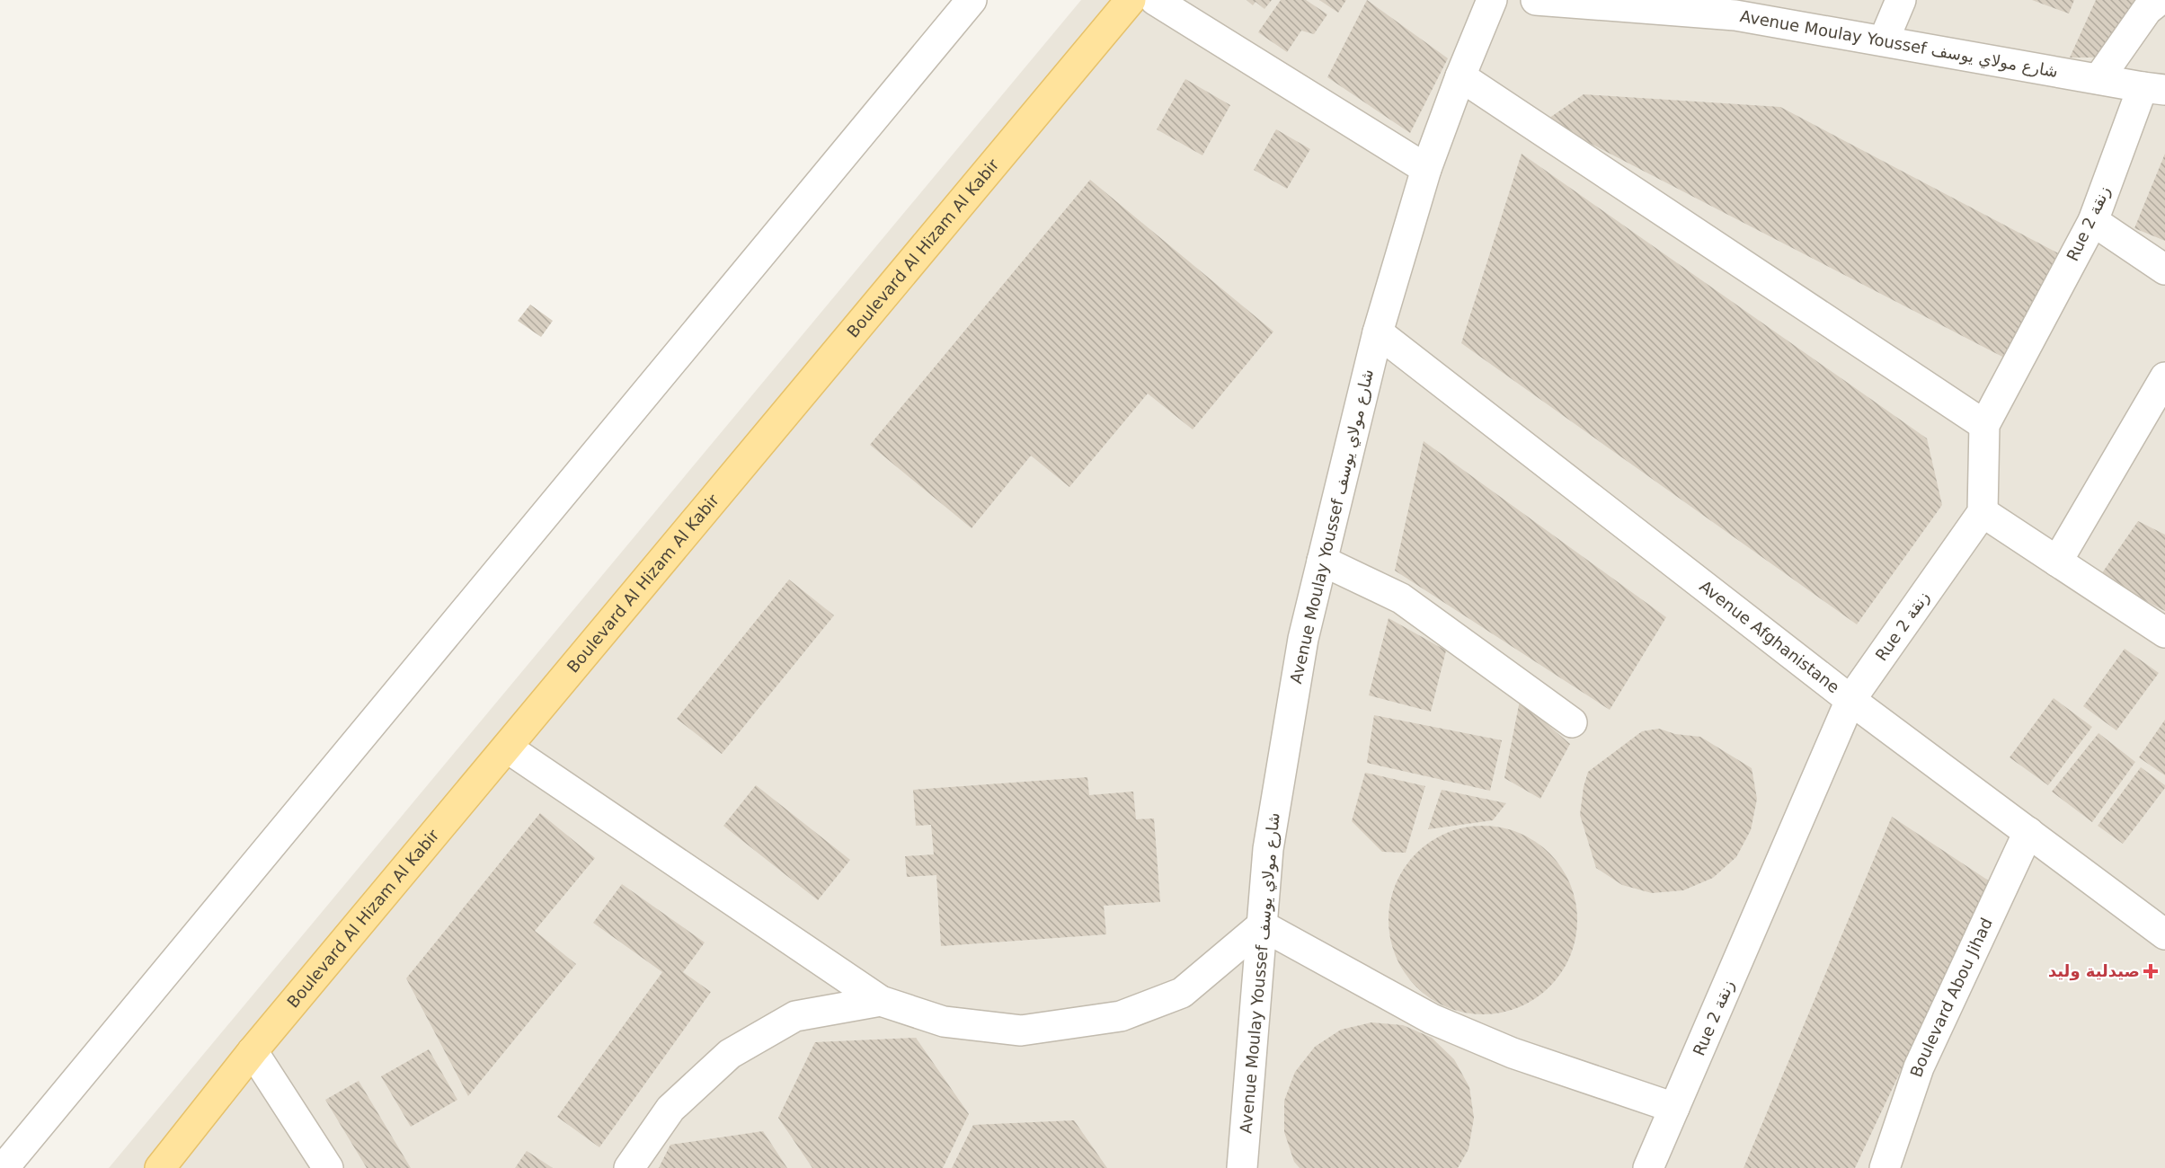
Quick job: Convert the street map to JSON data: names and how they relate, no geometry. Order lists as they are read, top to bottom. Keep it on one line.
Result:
{"streets":{"main road":["Boulevard Al Hizam Al Kabir"],"street":["Avenue Moulay Youssef شارع مولاي يوسف","Rue 2 زنقة","Avenue Afghanistane","Boulevard Abou Jihad"]},"crossings":[["Avenue Moulay Youssef شارع مولاي يوسف","Rue 2 زنقة"],["Avenue Moulay Youssef شارع مولاي يوسف","Avenue Afghanistane"],["Rue 2 زنقة","Avenue Afghanistane"],["Avenue Afghanistane","Boulevard Abou Jihad"]],"places":{"health":["صيدلية وليد"]}}
